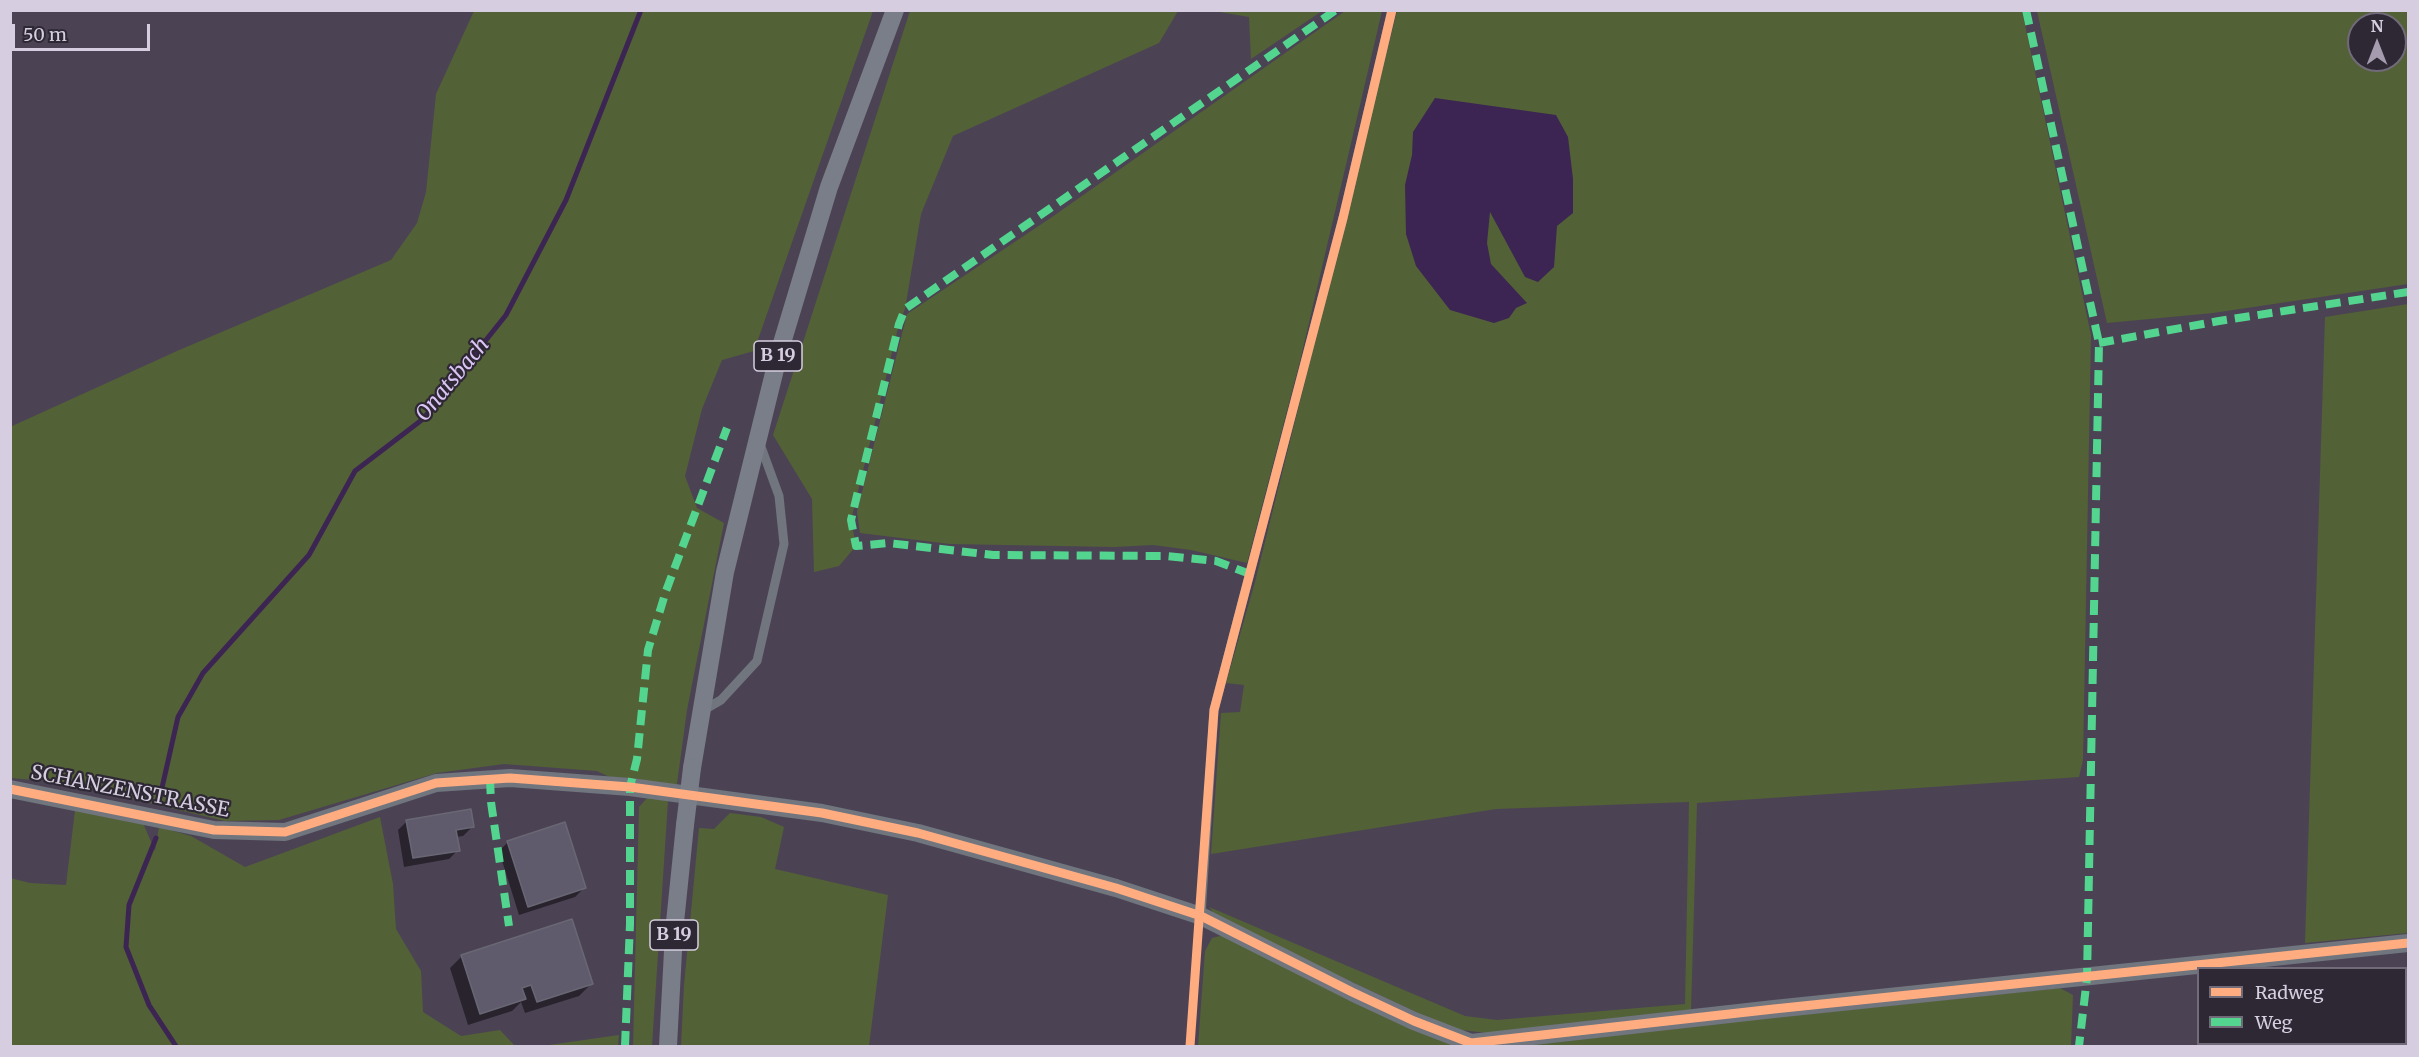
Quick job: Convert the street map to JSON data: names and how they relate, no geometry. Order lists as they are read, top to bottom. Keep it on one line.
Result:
{"streets":{"main road":["B 19"],"street":["SCHANZENSTRASSE"]},"water":["Onatsbach"],"legend":["Radweg","Weg"],"scale_bar":"50 m","north":"top"}
